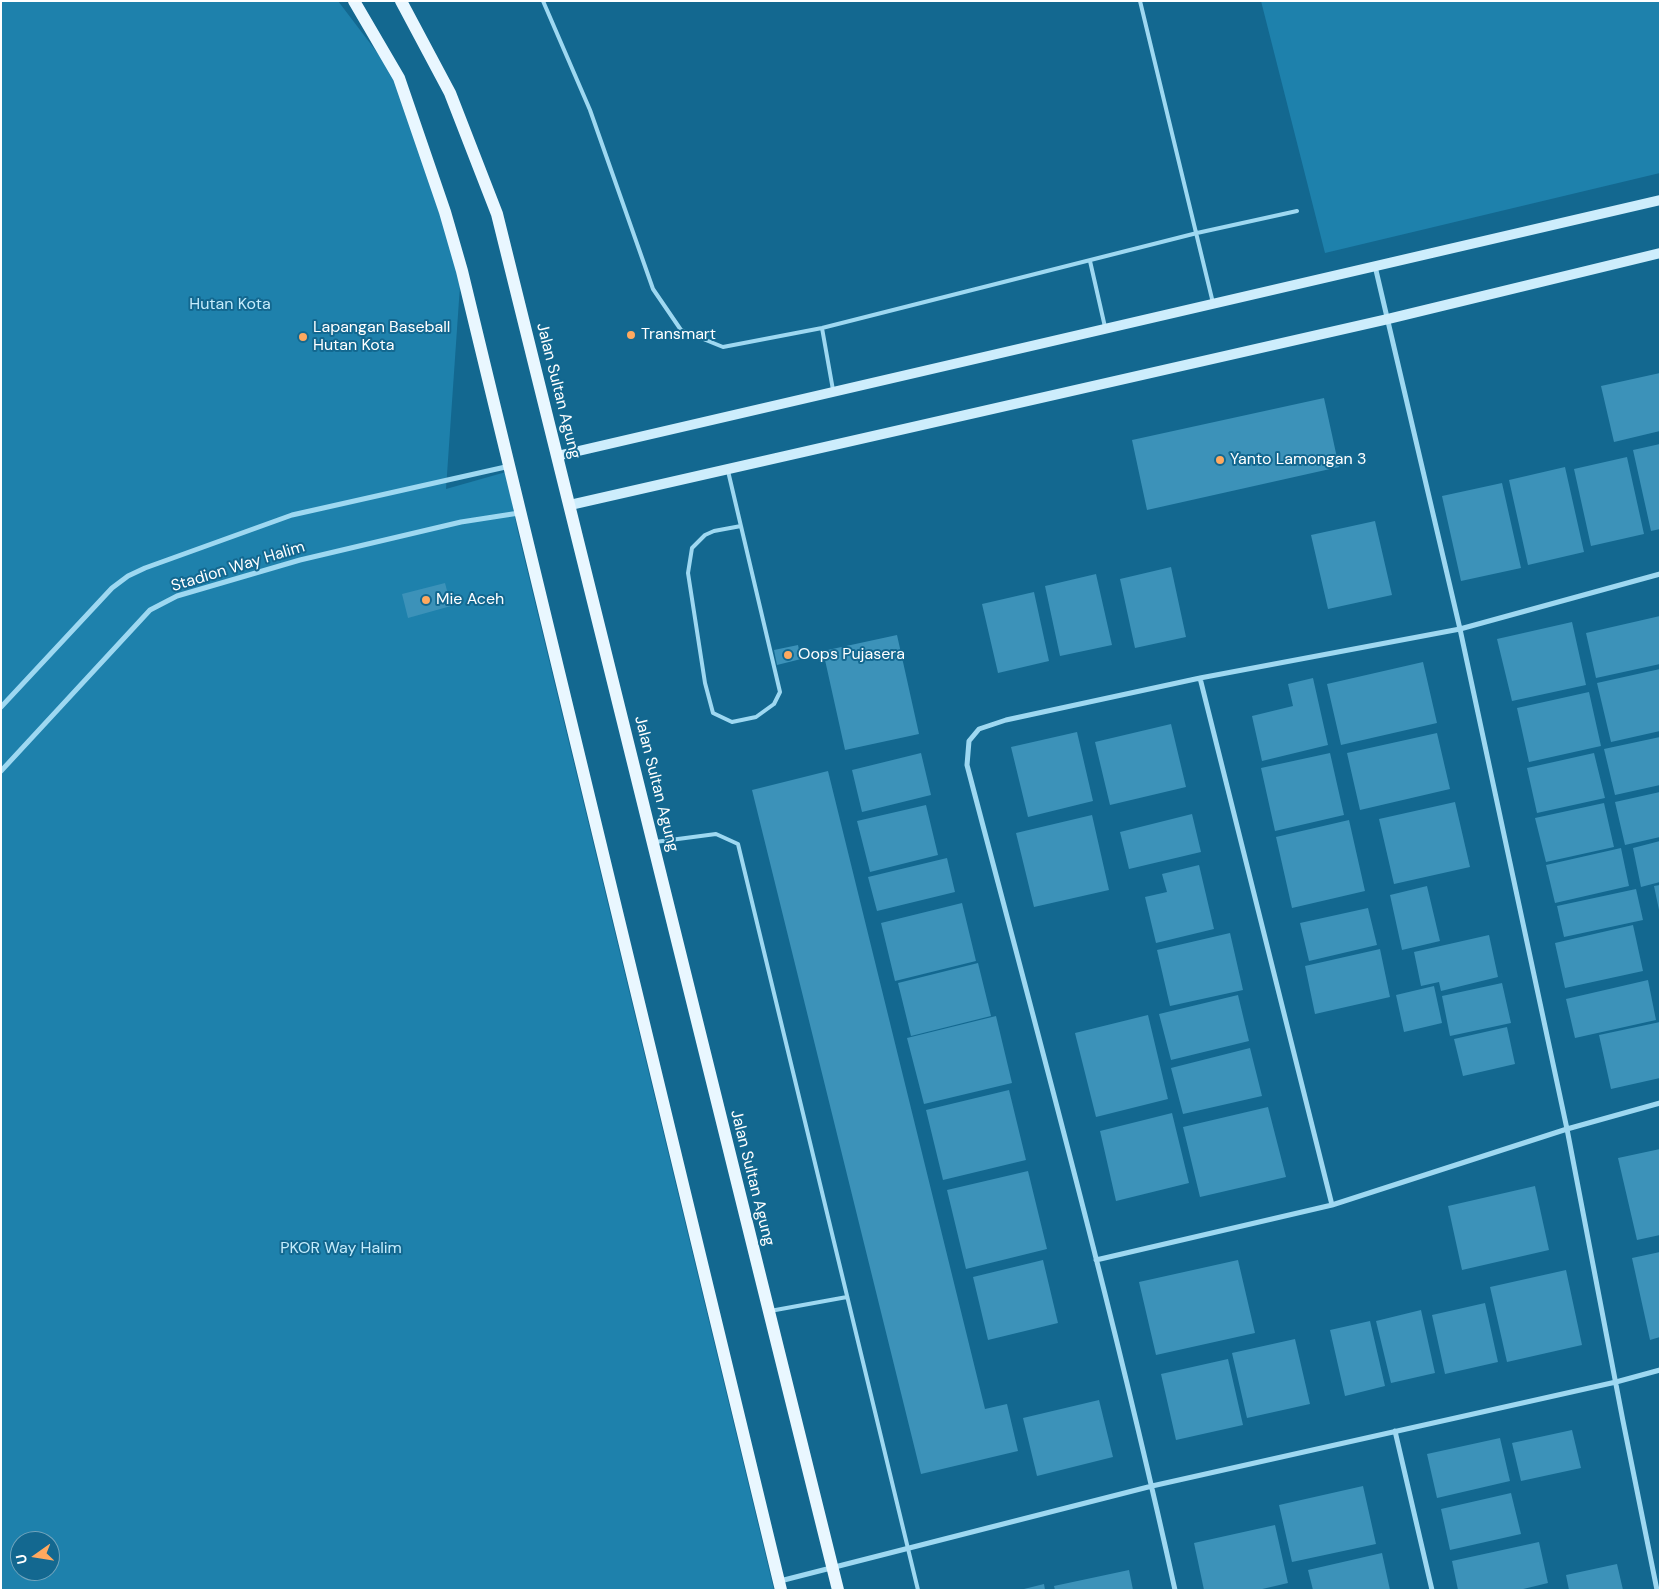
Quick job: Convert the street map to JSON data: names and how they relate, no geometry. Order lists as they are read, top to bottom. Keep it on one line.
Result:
{"streets":{"main road":["Jalan Sultan Agung"],"street":["Stadion Way Halim"]},"parks":["Hutan Kota","PKOR Way Halim"],"places":["Transmart","Lapangan Baseball Hutan Kota","Yanto Lamongan 3","Mie Aceh","Oops Pujasera"],"north":"left"}
